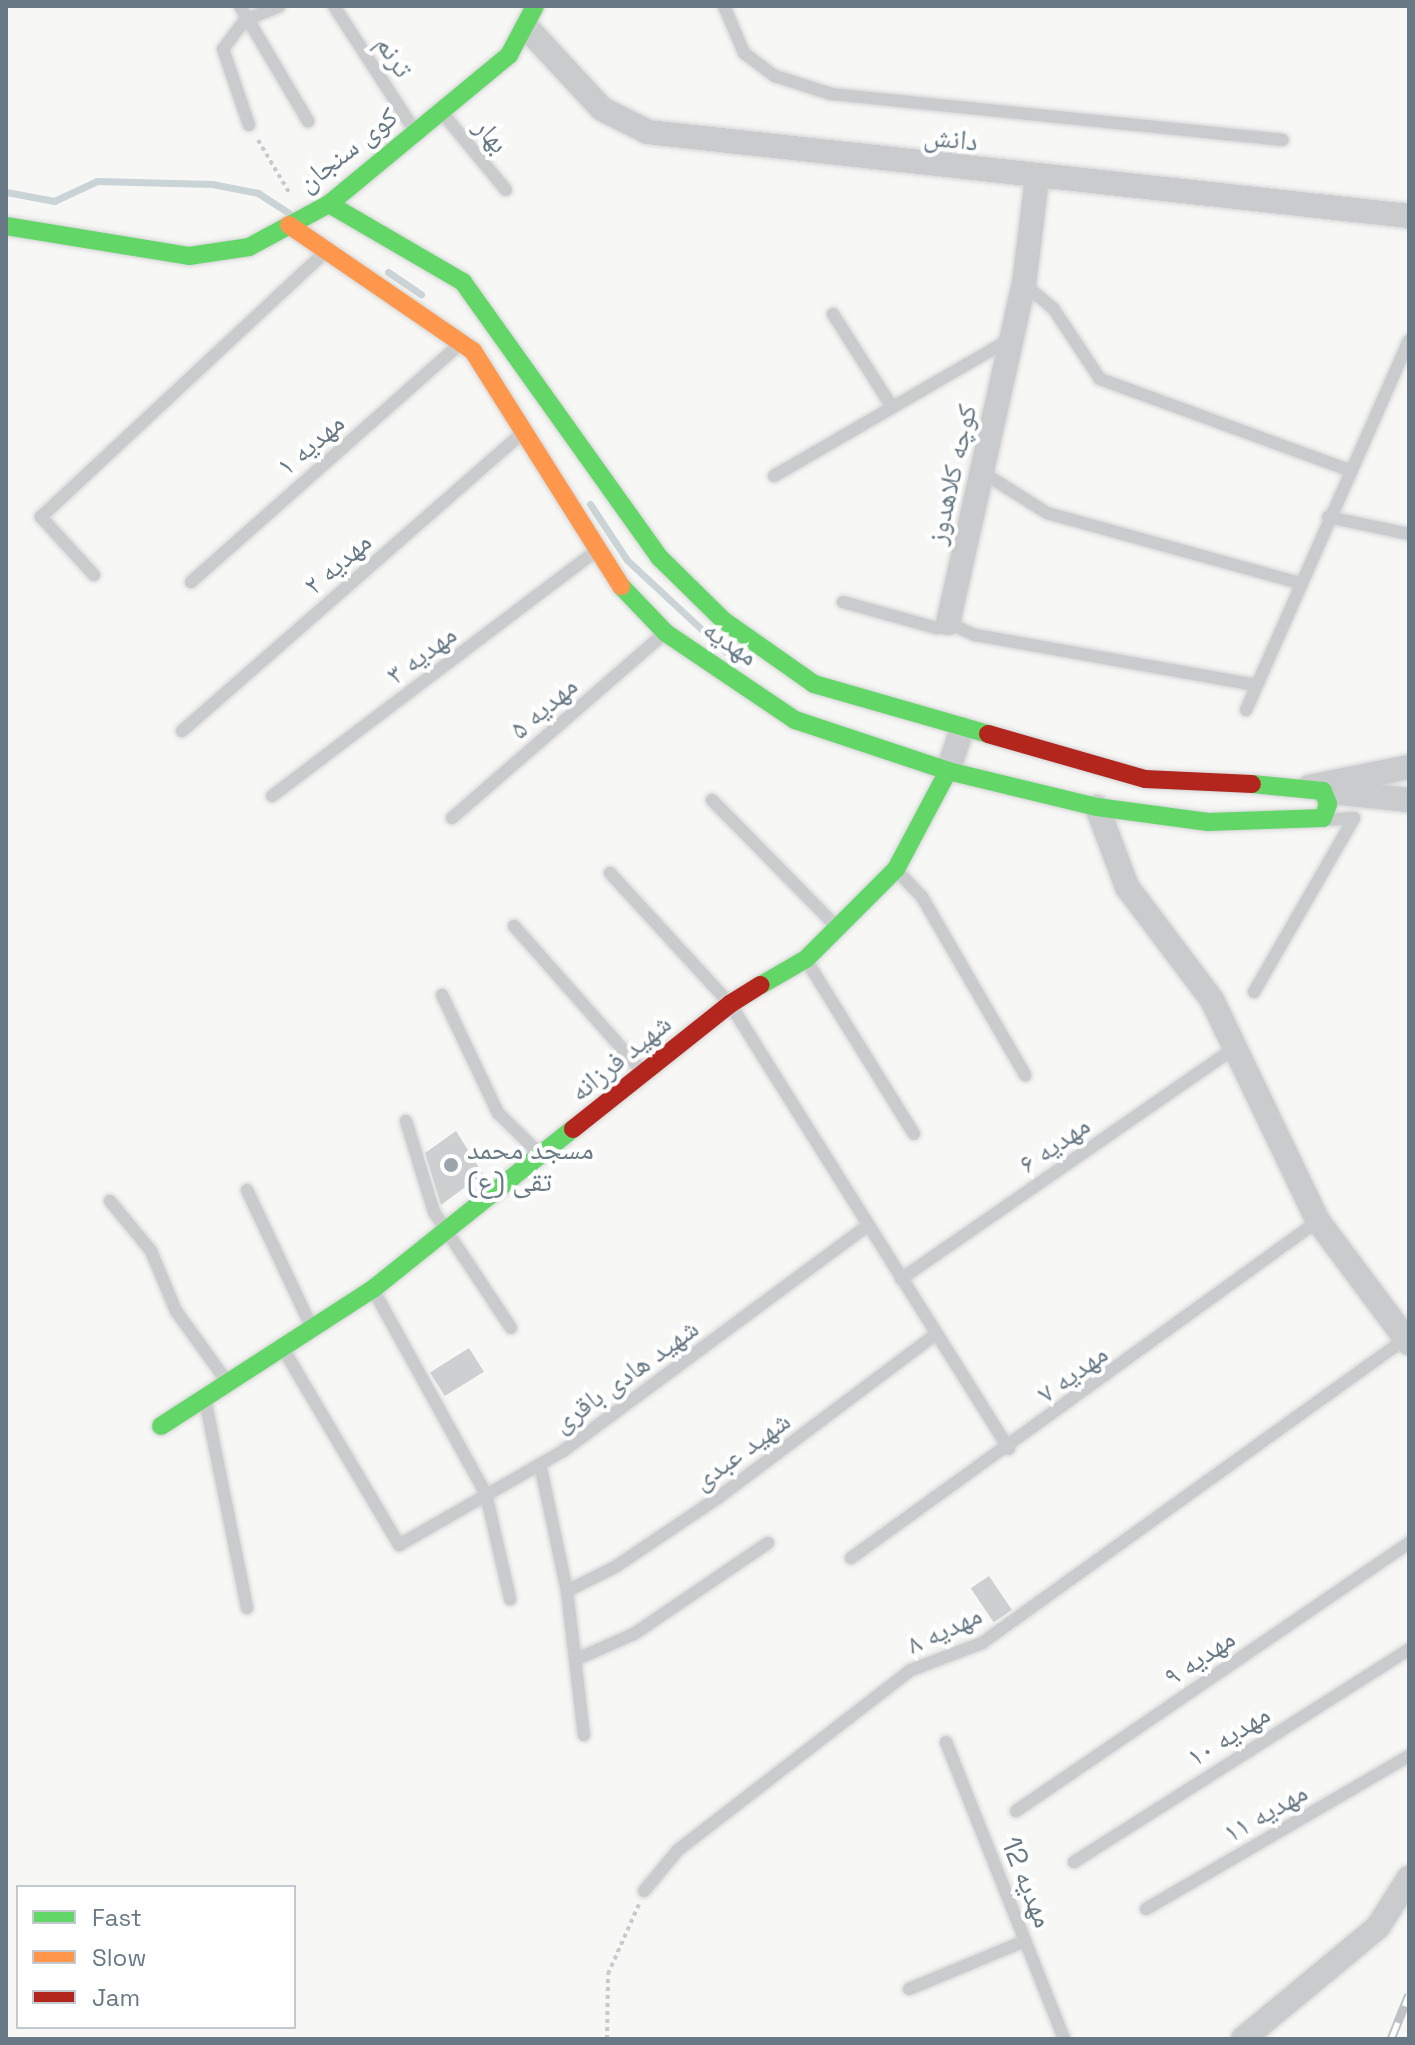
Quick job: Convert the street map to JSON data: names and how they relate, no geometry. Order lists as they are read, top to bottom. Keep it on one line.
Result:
{"streets":{"street":["دانش","کوی سنجان","کوچه کلاهدوز","مهدیه","شهید فرزانه"],"lane":["ترنم","بهار","مهدیه ۱","مهدیه ۲","مهدیه ۳","مهدیه ۵","مهدیه ۶","مهدیه ۷","شهید هادی باقری","شهید عبدی","مهدیه ۸","مهدیه ۹","مهدیه ۱۰","مهدیه ۱۱","مهدیه 12"]},"crossings":[["ترنم","کوی سنجان"],["بهار","کوی سنجان"],["دانش","کوی سنجان"],["دانش","کوچه کلاهدوز"],["کوی سنجان","مهدیه"],["مهدیه ۱","مهدیه"],["مهدیه ۲","مهدیه"],["مهدیه","مهدیه ۳"],["مهدیه","مهدیه ۵"],["مهدیه","شهید فرزانه"],["شهید فرزانه","شهید هادی باقری"]],"places":["مسجد محمد تقی (ع)"],"legend":["Fast","Slow","Jam"]}
